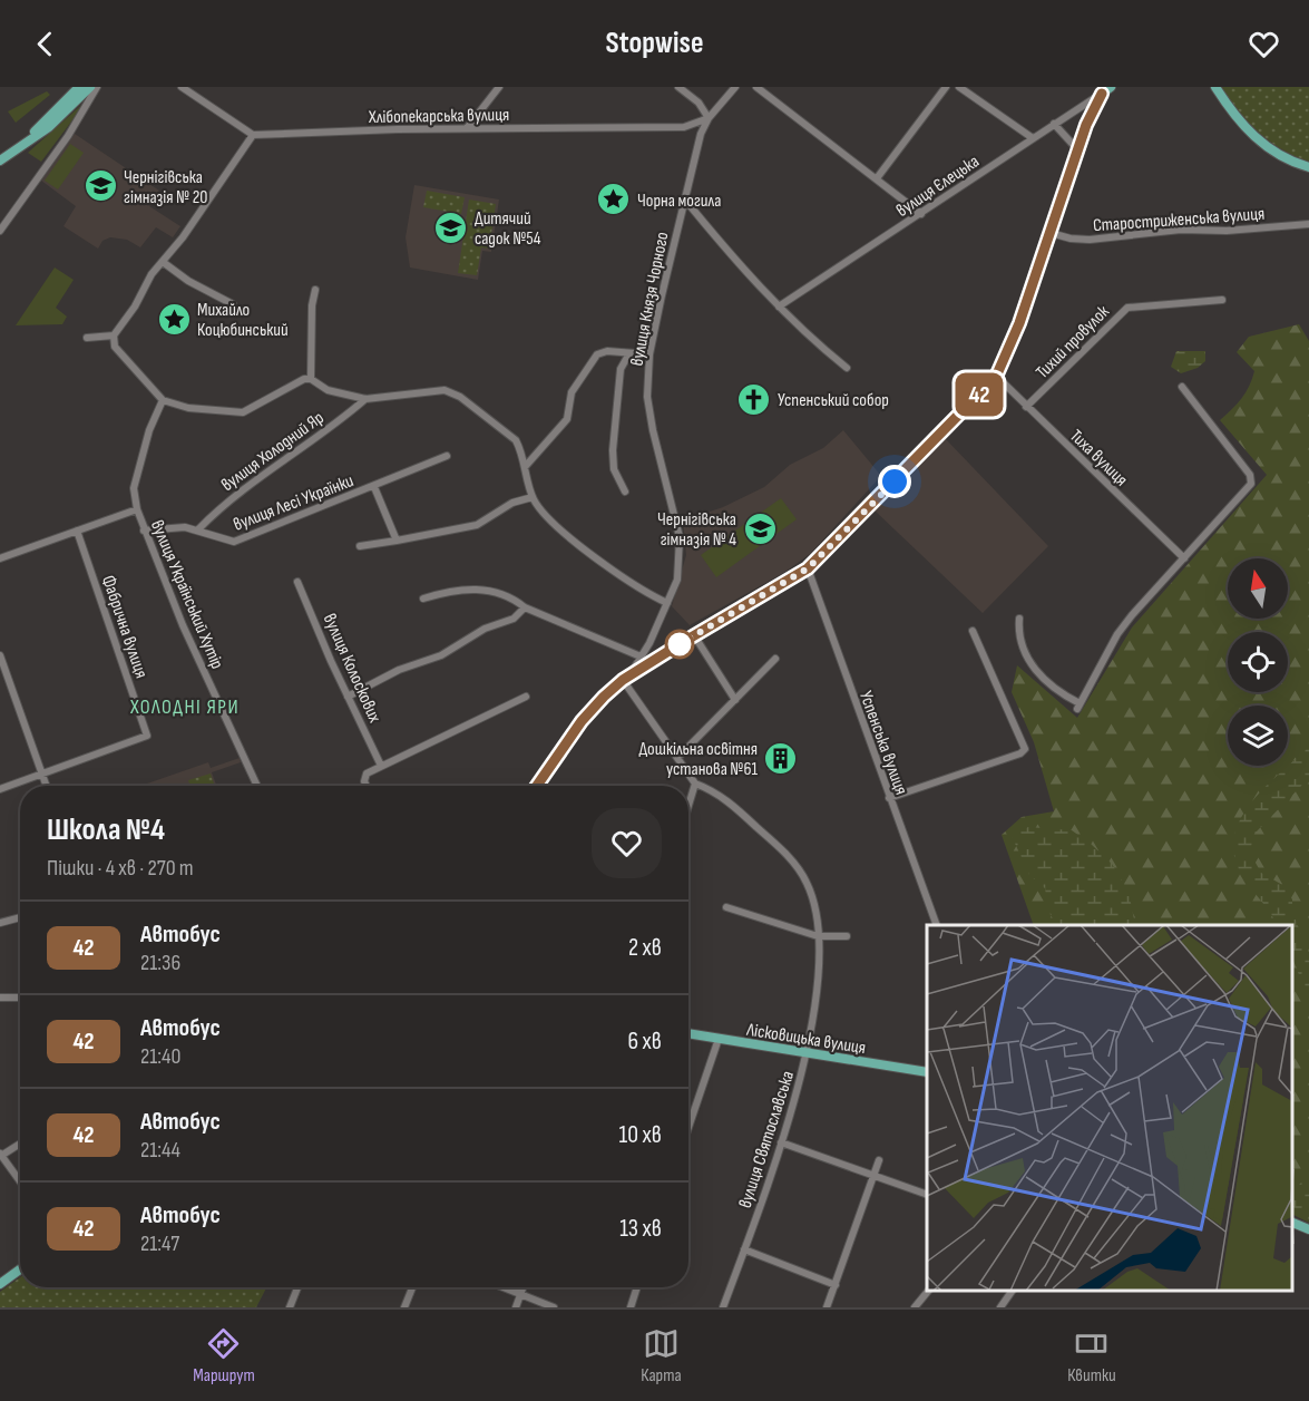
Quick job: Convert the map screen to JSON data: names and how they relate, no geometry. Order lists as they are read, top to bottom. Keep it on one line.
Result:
{"streets":{"main road":["вулиця Єлецька","Лісковицька вулиця"],"street":["Хлібопекарська вулиця","Старостриженська вулиця","вулиця Князя Чорного","Тихий провулок","вулиця Холодний Яр","Тиха вулиця","вулиця Лесі Українки","вулиця Український Хутір","Фабрична вулиця","вулиця Колоскових","Успенська вулиця","вулиця Святославська"]},"crossings":[["Хлібопекарська вулиця","вулиця Князя Чорного"],["вулиця Князя Чорного","вулиця Святославська"],["Тихий провулок","Тиха вулиця"],["вулиця Холодний Яр","вулиця Лесі Українки"],["вулиця Лесі Українки","вулиця Український Хутір"],["Лісковицька вулиця","вулиця Святославська"]],"districts":["ХОЛОДНІ ЯРИ"],"places":{"school or university":["Чернігівська гімназія № 20","Дитячий садок №54","Чернігівська гімназія № 4"],"place":["Чорна могила","Михайло Коцюбинський"],"church":["Успенський собор"],"building":["Дошкільна освітня установа №61"]},"lines":["bus line 42"],"north":"top","page":{"header":"Stopwise","on_map":"42","heading":["Школа №4","Пішки · 4 хв · 270 m"],"list":[{"mark":"42","name":"Автобус","note":"21:36","value":"2 хв"},{"mark":"42","name":"Автобус","note":"21:40","value":"6 хв"},{"mark":"42","name":"Автобус","note":"21:44","value":"10 хв"},{"mark":"42","name":"Автобус","note":"21:47","value":"13 хв"}],"tabs":["Маршрут","Карта","Квитки"]}}
